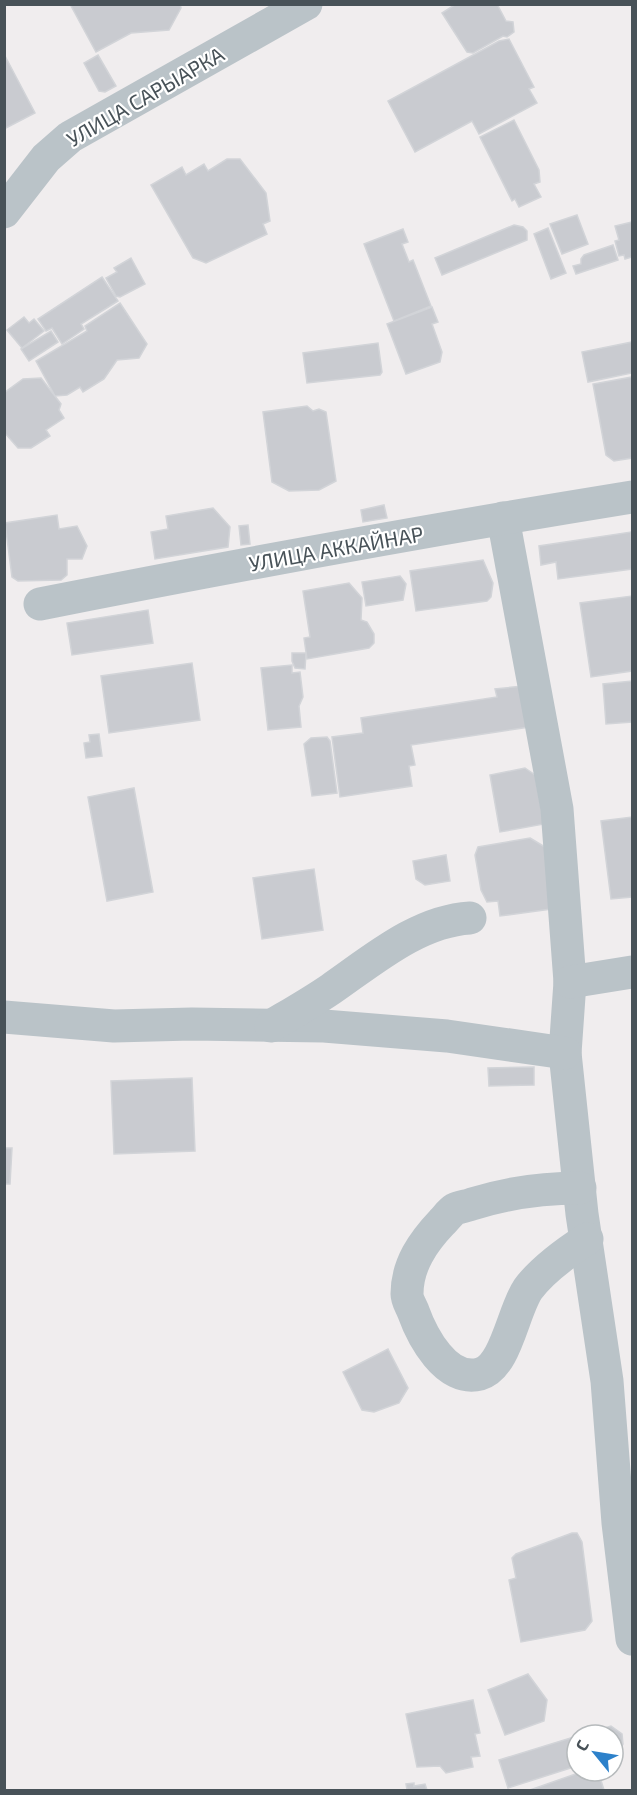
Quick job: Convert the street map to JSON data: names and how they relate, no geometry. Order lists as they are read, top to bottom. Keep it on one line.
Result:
{"streets":{"street":["УЛИЦА САРЫАРКА","УЛИЦА АККАЙНАР"]},"north":"top left"}
